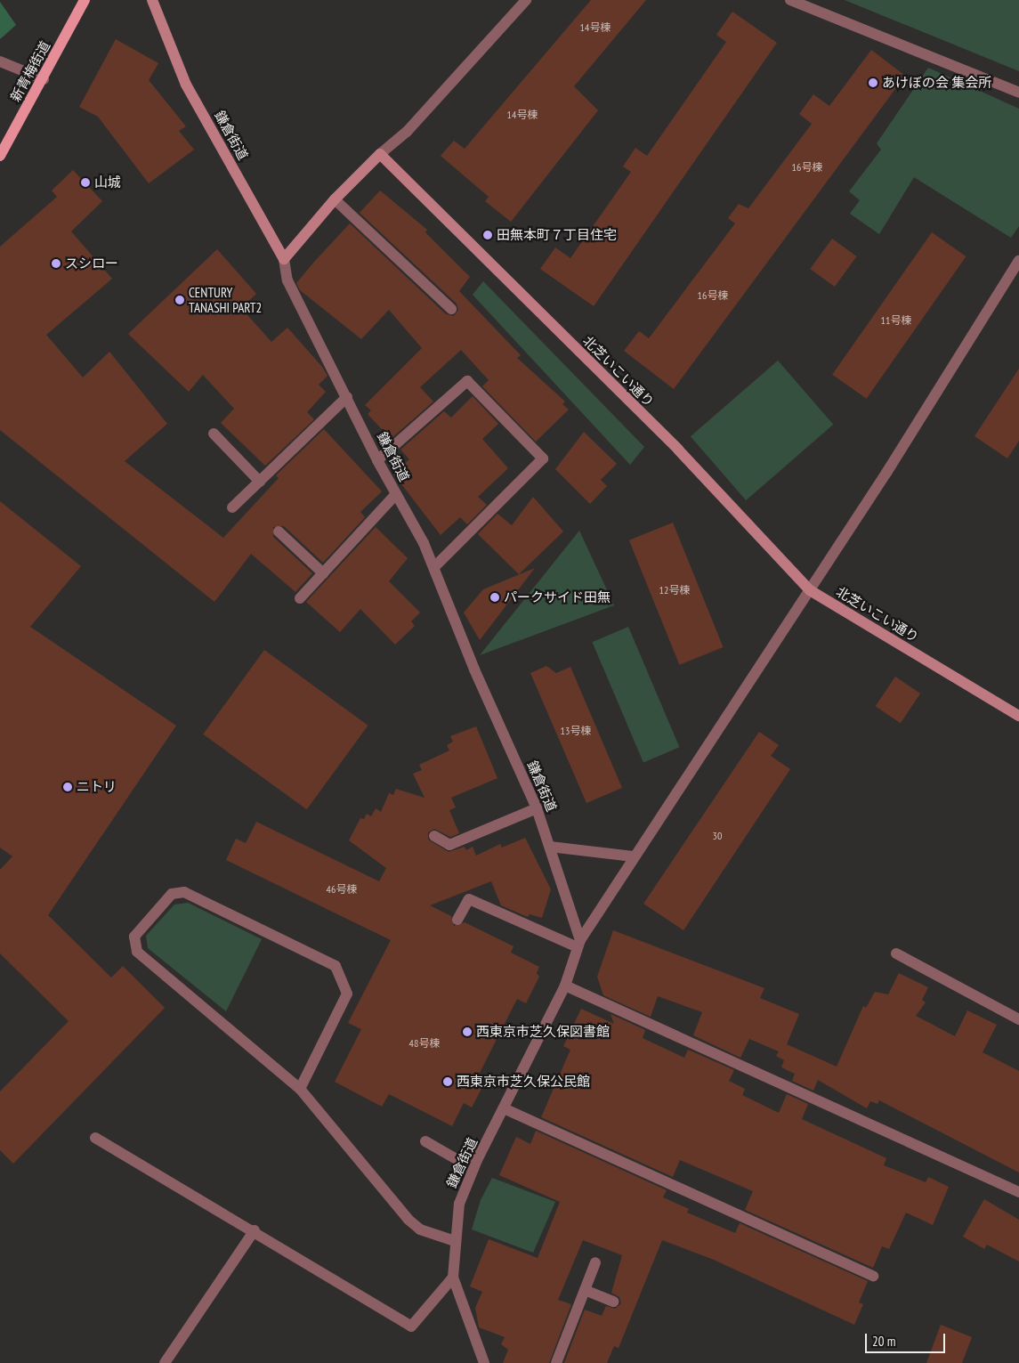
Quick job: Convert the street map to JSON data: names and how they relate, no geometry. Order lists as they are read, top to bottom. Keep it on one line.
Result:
{"streets":{"main road":["新青梅街道"],"street":["鎌倉街道","北芝いこい通り"]},"crossings":[["鎌倉街道","北芝いこい通り"]],"places":["あけぼの会 集会所","山城","田無本町７丁目住宅","スシロー","CENTURY TANASHI PART2","パークサイド田無","ニトリ","西東京市芝久保図書館","西東京市芝久保公民館"],"house_numbers":["14号棟","14号棟","16号棟","16号棟","11号棟","12号棟","13号棟","30","46号棟","48号棟"],"scale_bar":"20 m"}
